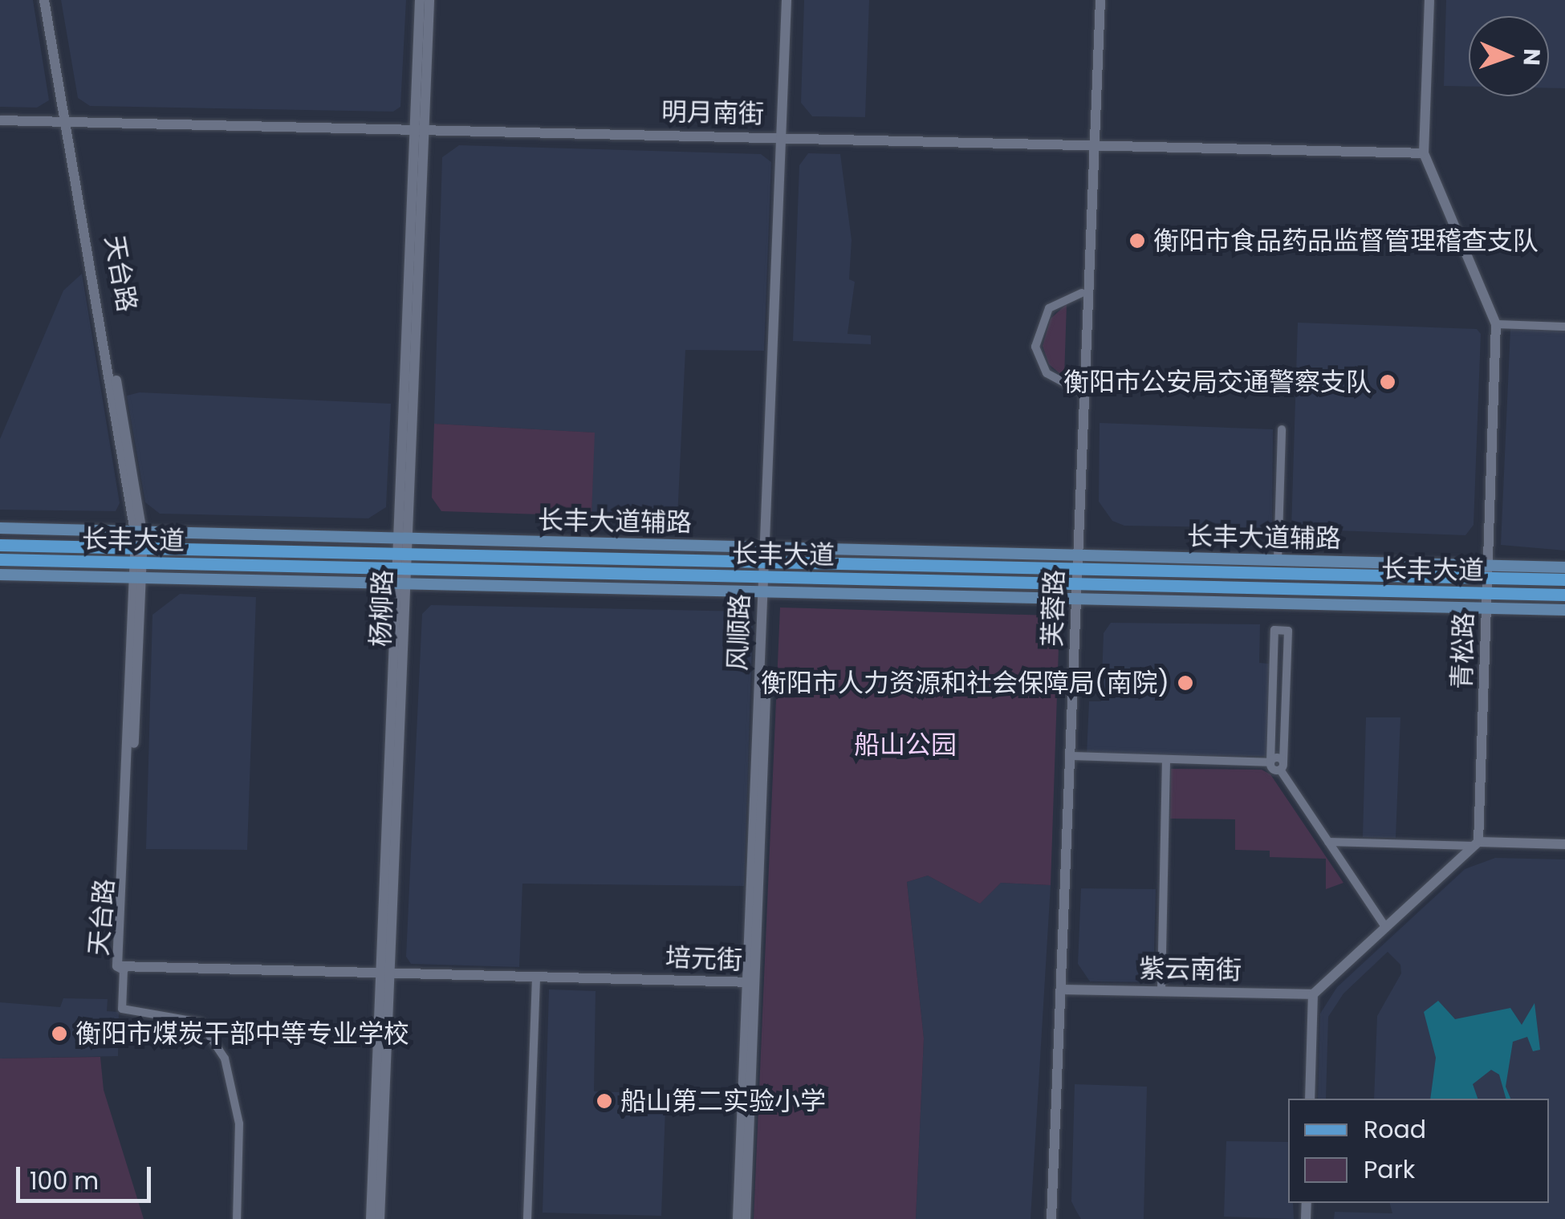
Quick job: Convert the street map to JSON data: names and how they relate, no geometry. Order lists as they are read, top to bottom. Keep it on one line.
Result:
{"streets":{"main road":["长丰大道辅路","长丰大道"],"street":["明月南街","天台路","杨柳路","芙蓉路","风顺路","青松路","培元街","紫云南街"]},"crossings":[["明月南街","天台路"],["明月南街","杨柳路"],["明月南街","芙蓉路"],["明月南街","风顺路"],["明月南街","青松路"],["天台路","长丰大道辅路"],["天台路","长丰大道"],["天台路","培元街"],["长丰大道辅路","长丰大道"],["长丰大道辅路","杨柳路"],["长丰大道辅路","风顺路"],["长丰大道","杨柳路"],["长丰大道","芙蓉路"],["长丰大道","风顺路"],["长丰大道","青松路"],["杨柳路","培元街"],["风顺路","培元街"]],"parks":["船山公园"],"places":["衡阳市食品药品监督管理稽查支队","衡阳市公安局交通警察支队","衡阳市人力资源和社会保障局(南院)","衡阳市煤炭干部中等专业学校","船山第二实验小学"],"legend":["Road","Park"],"scale_bar":"100 m","north":"right"}
